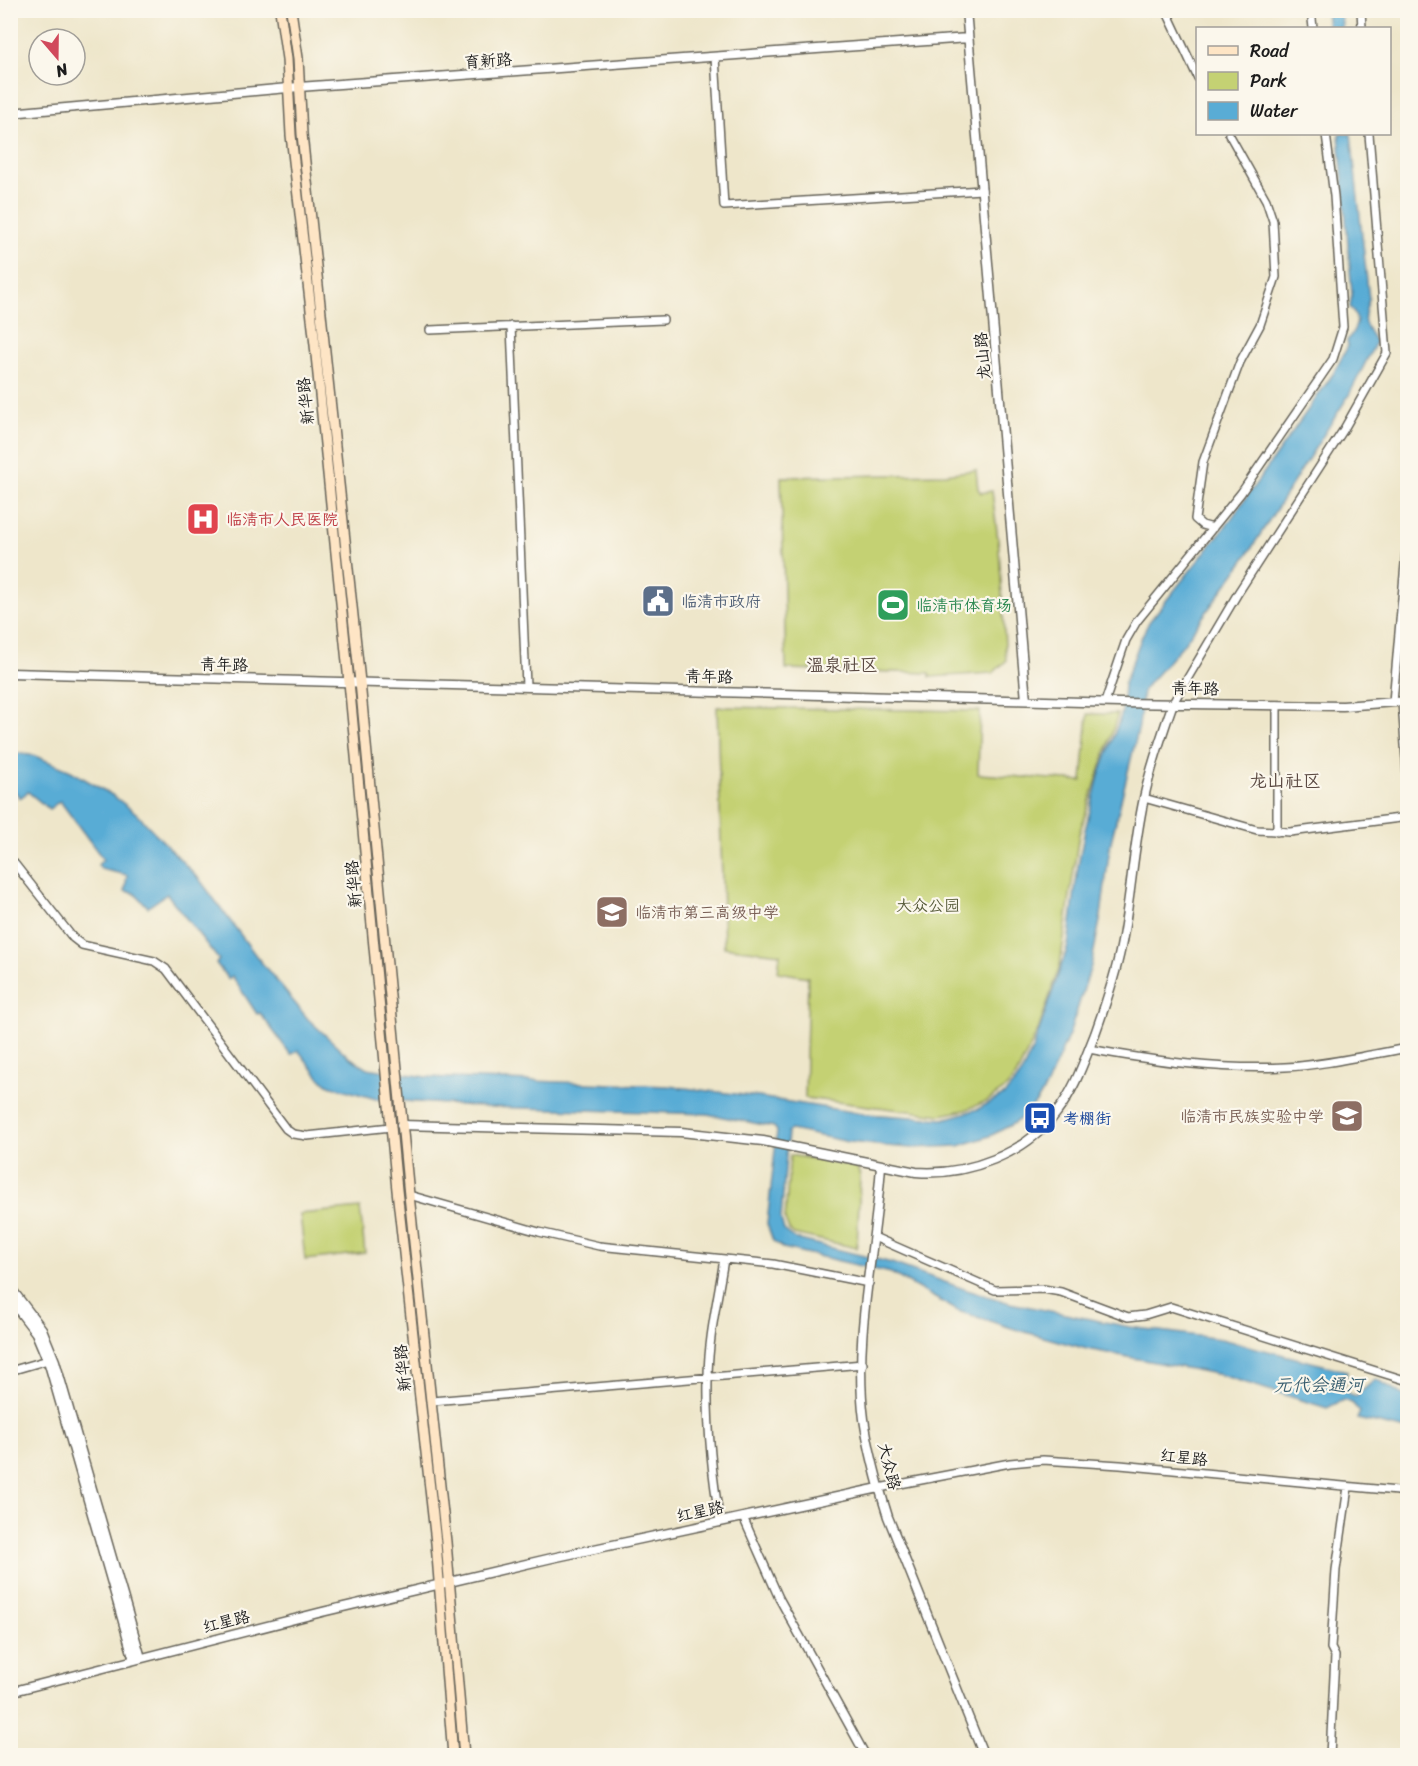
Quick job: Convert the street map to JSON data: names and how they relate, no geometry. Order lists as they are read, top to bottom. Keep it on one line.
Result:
{"streets":{"main road":["新华路"],"street":["育新路","龙山路","青年路","红星路","大众路"]},"crossings":[["育新路","龙山路"],["育新路","新华路"],["龙山路","青年路"],["新华路","青年路"],["新华路","红星路"],["红星路","大众路"]],"districts":["温泉社区","龙山社区"],"water":["元代会通河"],"parks":["大众公园"],"places":{"hospital":["临清市人民医院"],"public building":["临清市政府"],"sports":["临清市体育场"],"school or university":["临清市第三高级中学","临清市民族实验中学"],"bus stop":["考棚街"]},"legend":["Road","Park","Water"],"north":"bottom"}
